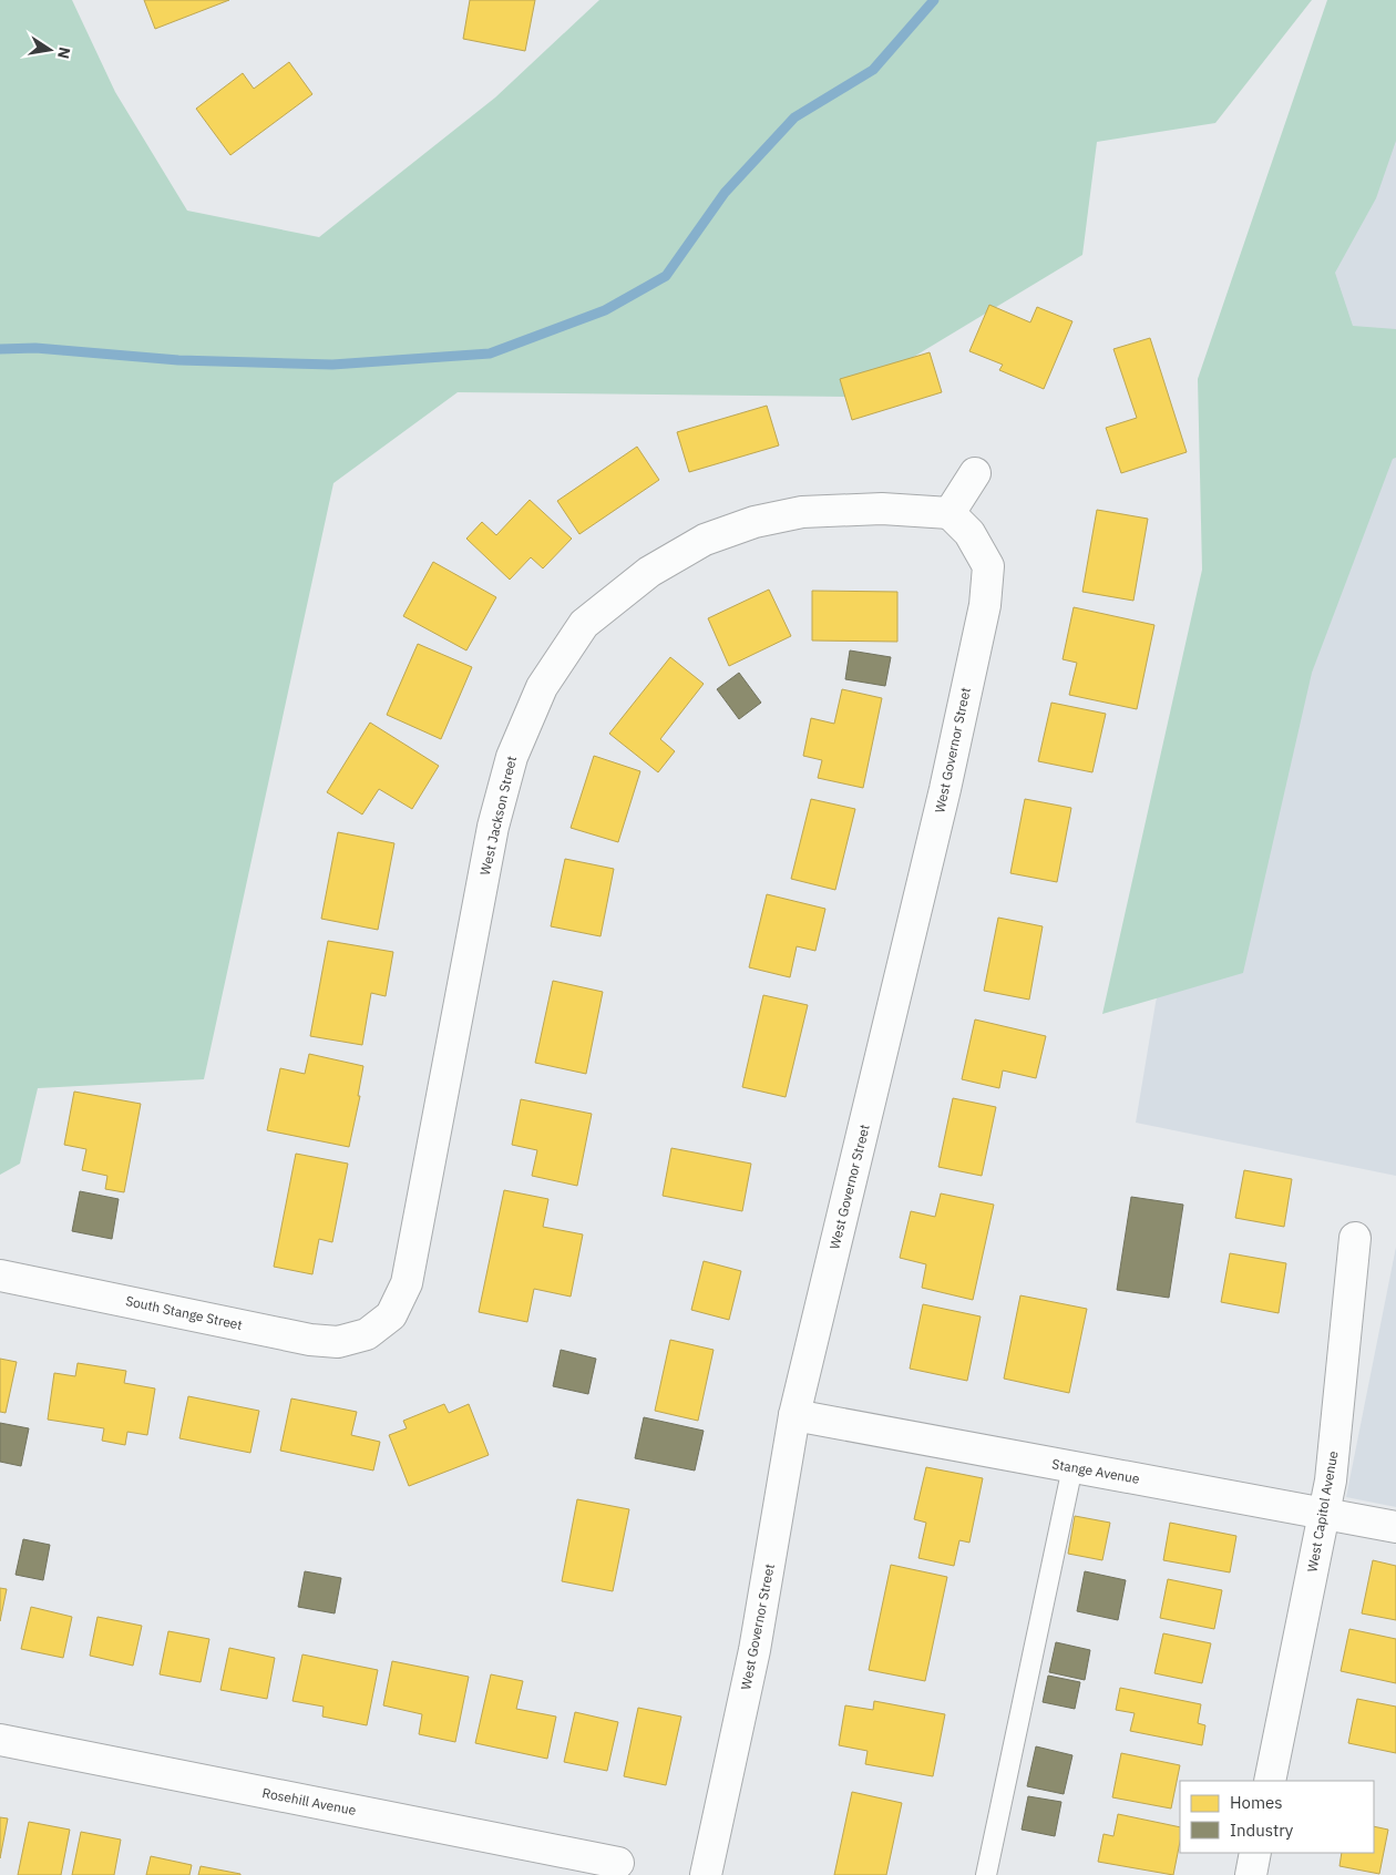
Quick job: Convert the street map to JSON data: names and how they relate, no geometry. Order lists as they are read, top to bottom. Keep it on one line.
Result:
{"streets":{"street":["West Governor Street","West Jackson Street","South Stange Street","Stange Avenue","West Capitol Avenue","Rosehill Avenue"]},"crossings":[["West Governor Street","West Jackson Street"],["West Governor Street","Stange Avenue"],["West Jackson Street","South Stange Street"],["Stange Avenue","West Capitol Avenue"]],"legend":["Homes","Industry"],"north":"right"}
